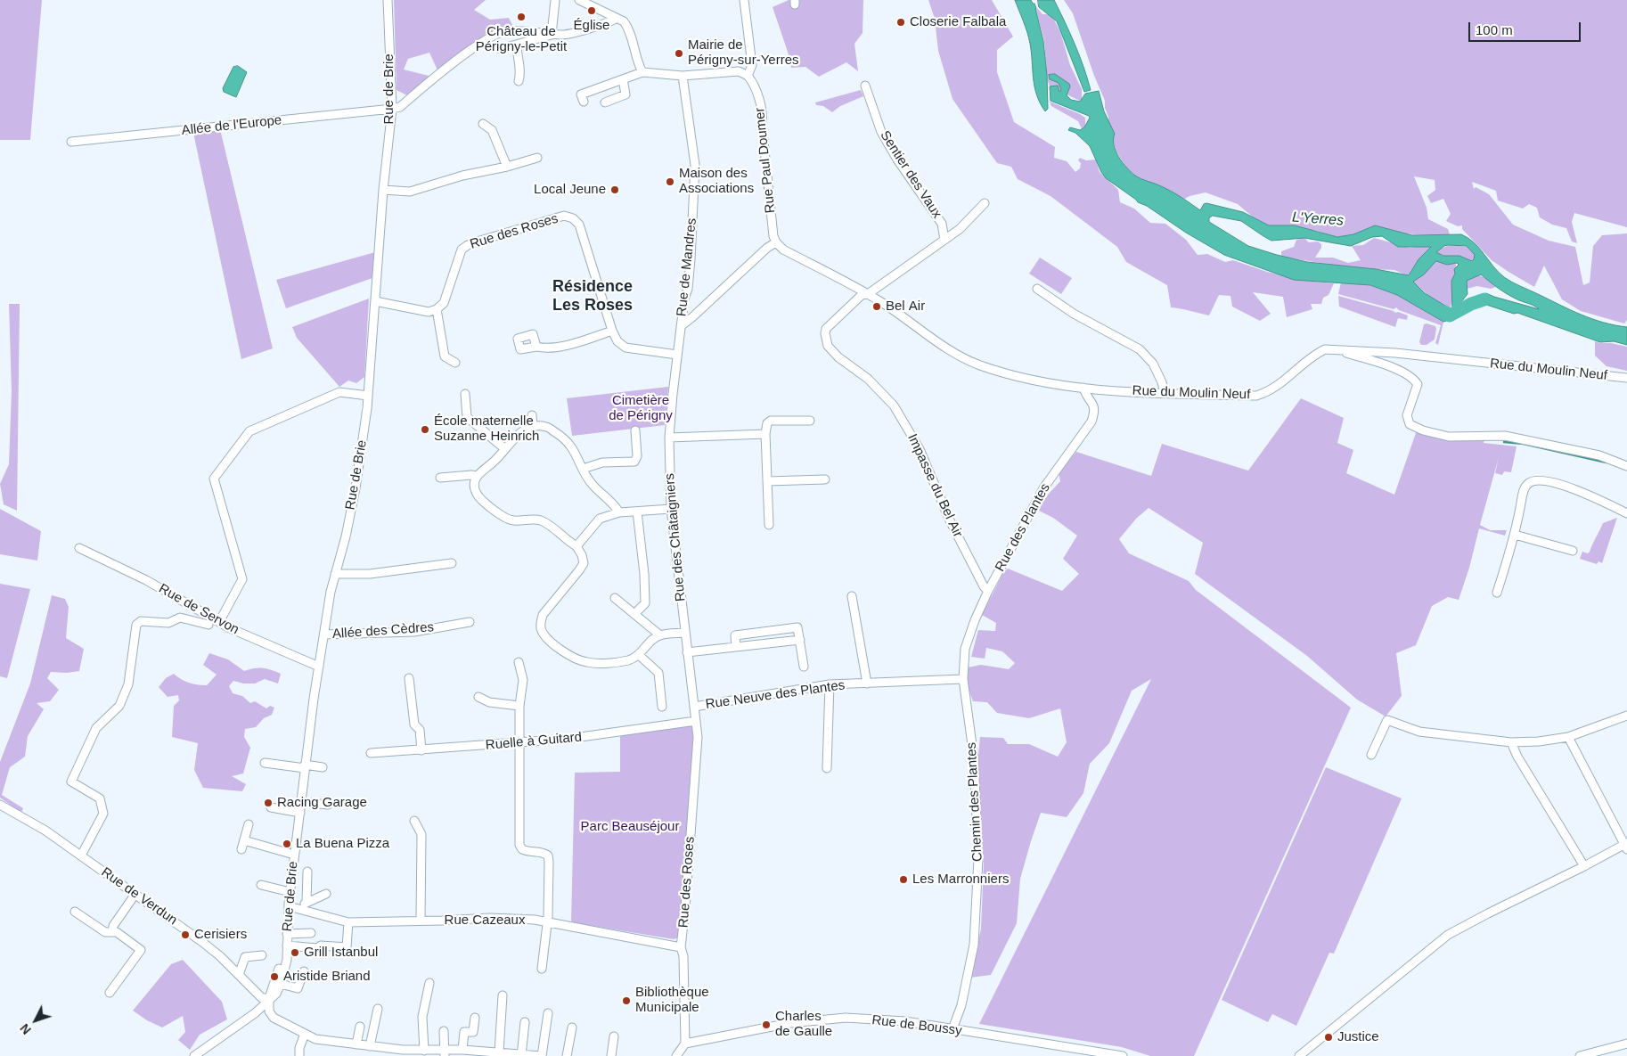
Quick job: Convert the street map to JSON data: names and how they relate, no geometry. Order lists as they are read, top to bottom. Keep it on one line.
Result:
{"streets":{"street":["Rue de Brie","Allée de l'Europe","Rue Paul Doumer","Sentier des Vaux","Rue des Roses","Rue de Mandres","Rue du Moulin Neuf","Impasse du Bel Air","Rue des Plantes","Rue des Châtaigniers","Rue de Servon","Allée des Cèdres","Rue Neuve des Plantes","Ruelle à Guitard","Chemin des Plantes","Rue de Verdun","Rue Cazeaux","Rue de Boussy"]},"crossings":[["Rue de Brie","Allée de l'Europe"],["Rue de Brie","Rue de Servon"],["Rue de Brie","Allée des Cèdres"],["Rue de Brie","Rue de Verdun"],["Rue de Brie","Rue Cazeaux"],["Rue Paul Doumer","Rue du Moulin Neuf"],["Rue des Roses","Rue des Châtaigniers"],["Rue des Roses","Ruelle à Guitard"],["Rue des Roses","Rue Cazeaux"],["Rue des Roses","Rue de Boussy"],["Rue de Mandres","Rue des Châtaigniers"],["Rue du Moulin Neuf","Impasse du Bel Air"],["Rue du Moulin Neuf","Rue des Plantes"],["Impasse du Bel Air","Rue des Plantes"],["Rue des Plantes","Rue Neuve des Plantes"],["Rue des Plantes","Chemin des Plantes"],["Rue des Châtaigniers","Rue Neuve des Plantes"],["Rue des Châtaigniers","Ruelle à Guitard"],["Rue Neuve des Plantes","Chemin des Plantes"],["Chemin des Plantes","Rue de Boussy"]],"districts":["Résidence Les Roses"],"water":["L'Yerres"],"parks":["Cimetière de Périgny","Parc Beauséjour"],"places":["Église","Château de Périgny-le-Petit","Closerie Falbala","Mairie de Périgny-sur-Yerres","Maison des Associations","Local Jeune","Bel Air","École maternelle Suzanne Heinrich","Racing Garage","La Buena Pizza","Les Marronniers","Cerisiers","Grill Istanbul","Aristide Briand","Bibliothèque Municipale","Charles de Gaulle","Justice"],"scale_bar":"100 m","north":"bottom left"}
